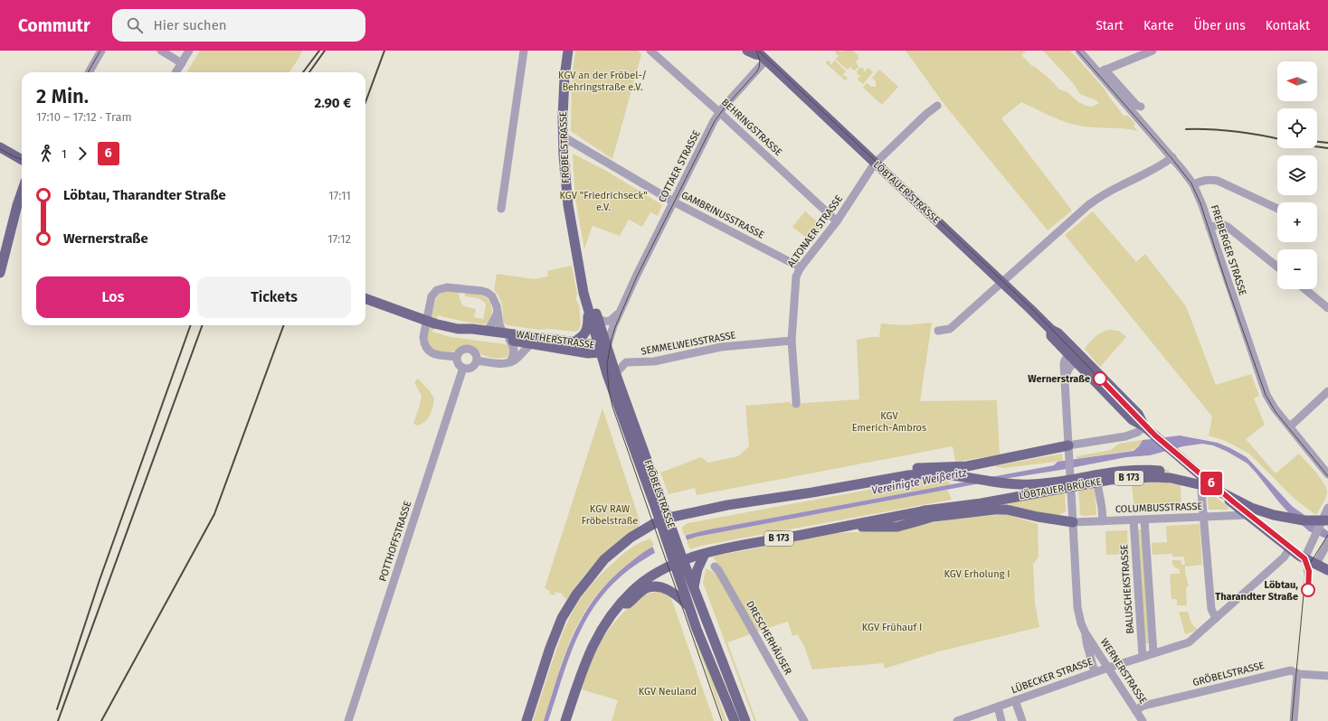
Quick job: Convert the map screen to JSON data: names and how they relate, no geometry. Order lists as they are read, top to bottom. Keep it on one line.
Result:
{"streets":{"main road":["FRÖBELSTRASSE","LÖBTAUER STRASSE","WALTHERSTRASSE","B 173","LÖBTAUER BRÜCKE"],"street":["BEHRINGSTRASSE","COTTAER STRASSE","GAMBRINUSSTRASSE","ALTONAER STRASSE","FREIBERGER STRASSE","SEMMELWEISSTRASSE","COLUMBUSSTRASSE","POTTHOFFSTRASSE","BALUSCHEKSTRASSE","DRESCHERHÄUSER","WERNERSTRASSE","GRÖBELSTRASSE","LÜBECKER STRASSE"]},"crossings":[["BEHRINGSTRASSE","COTTAER STRASSE"],["BEHRINGSTRASSE","ALTONAER STRASSE"],["FRÖBELSTRASSE","COTTAER STRASSE"],["FRÖBELSTRASSE","GAMBRINUSSTRASSE"],["FRÖBELSTRASSE","WALTHERSTRASSE"],["FRÖBELSTRASSE","SEMMELWEISSTRASSE"],["FRÖBELSTRASSE","B 173"],["COTTAER STRASSE","LÖBTAUER STRASSE"],["COTTAER STRASSE","GAMBRINUSSTRASSE"],["COTTAER STRASSE","WALTHERSTRASSE"],["LÖBTAUER STRASSE","ALTONAER STRASSE"],["GAMBRINUSSTRASSE","ALTONAER STRASSE"],["ALTONAER STRASSE","SEMMELWEISSTRASSE"],["B 173","LÖBTAUER BRÜCKE"],["COLUMBUSSTRASSE","BALUSCHEKSTRASSE"],["COLUMBUSSTRASSE","WERNERSTRASSE"],["BALUSCHEKSTRASSE","LÜBECKER STRASSE"],["WERNERSTRASSE","GRÖBELSTRASSE"],["WERNERSTRASSE","LÜBECKER STRASSE"]],"water":["Vereinigte Weißeritz"],"parks":["KGV an der Fröbel-/ Behringstraße e.V.","KGV \"Friedrichseck\" e.V.","KGV Emerich-Ambros","KGV RAW Fröbelstraße","KGV Erholung I","KGV Frühauf I","KGV Neuland"],"places":["Wernerstraße","Löbtau, Tharandter Straße"],"lines":["tram line 6"],"north":"left","page":{"header":"Commutr","search":"Hier suchen","nav":["Start","Karte","Über uns","Kontakt"],"on_map":"6","map_buttons":["+","−"],"heading":["2 Min.","17:10 – 17:12 · Tram","2.90 €"],"legs":["1","6"],"list":[{"name":"Löbtau, Tharandter Straße","value":"17:11"},{"name":"Wernerstraße","value":"17:12"}],"buttons":["Los","Tickets"]}}
